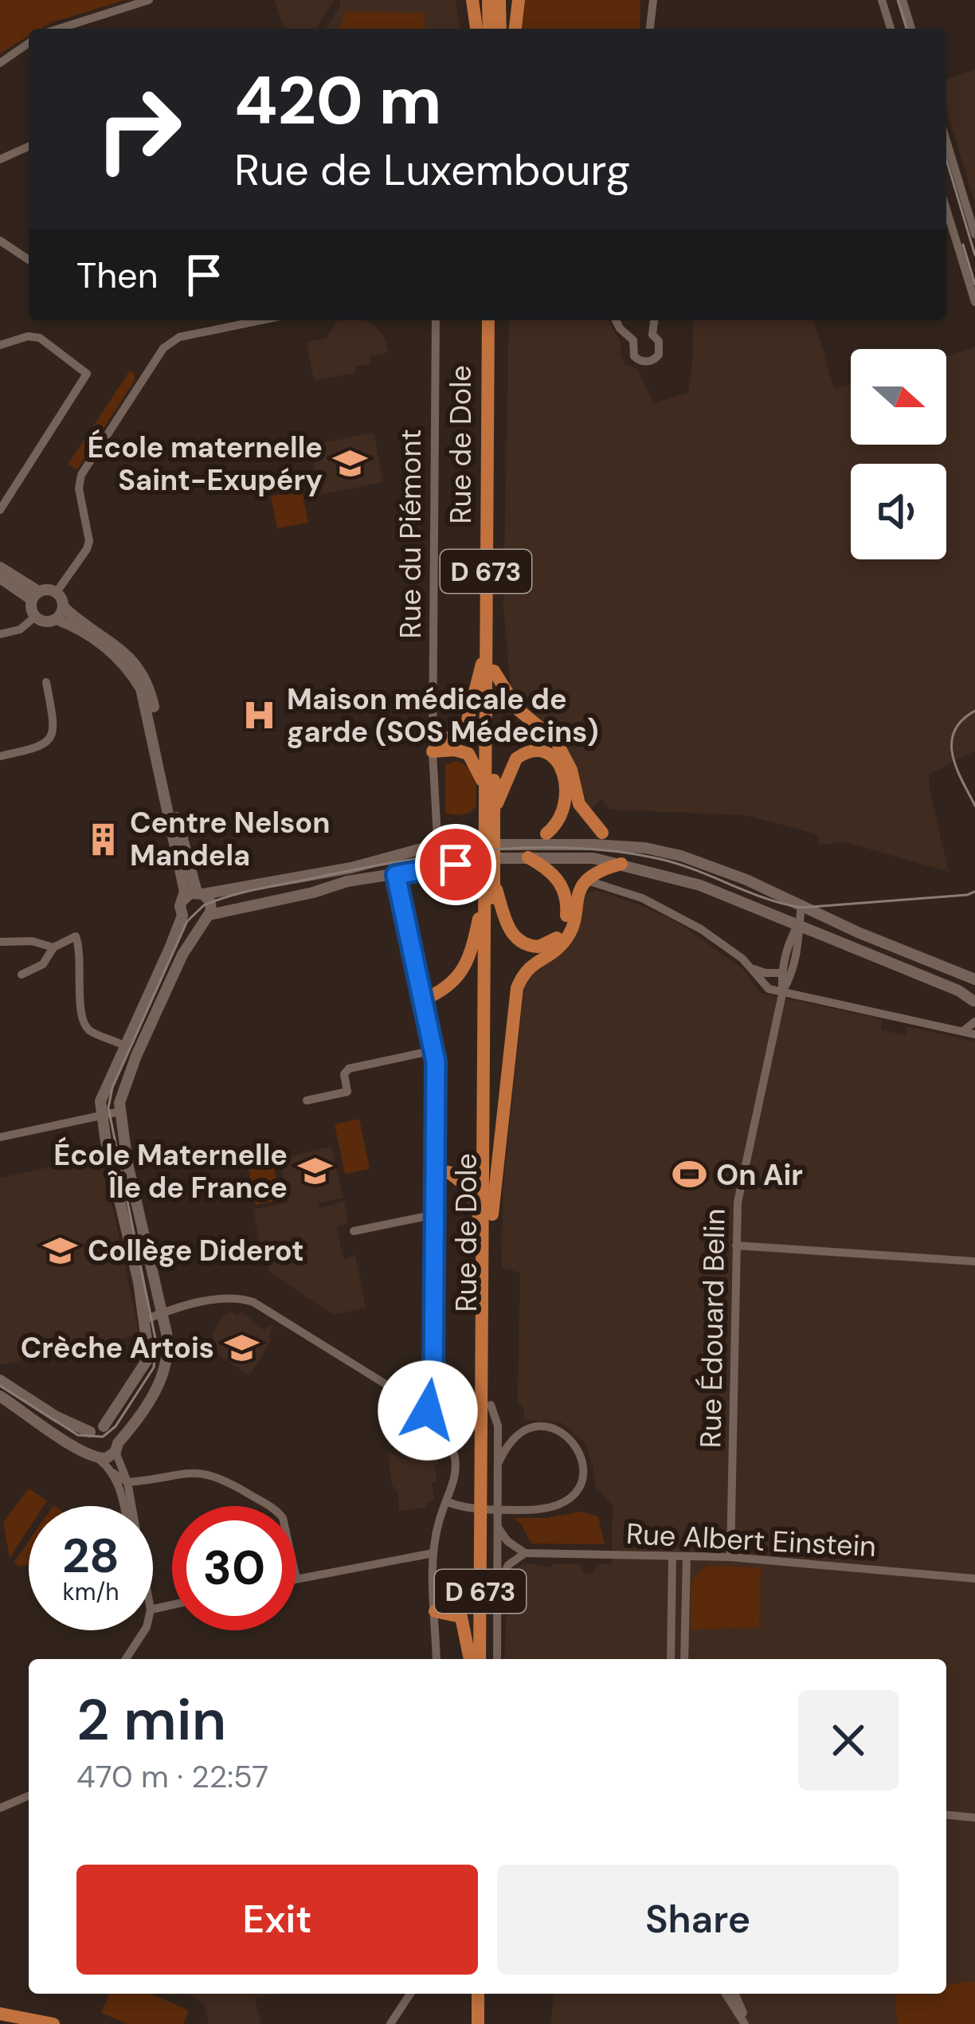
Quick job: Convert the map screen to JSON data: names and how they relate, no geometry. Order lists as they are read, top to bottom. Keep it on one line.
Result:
{"streets":{"main road":["Rue de Dole","D 673"],"street":["Rue du Piémont","Rue Édouard Belin","Rue Albert Einstein"]},"crossings":[["Rue Édouard Belin","Rue Albert Einstein"]],"places":{"school or university":["École maternelle Saint-Exupéry","École Maternelle Île de France","Collège Diderot","Crèche Artois"],"hospital":["Maison médicale de garde (SOS Médecins)"],"building":["Centre Nelson Mandela"],"sports":["On Air"]},"north":"right","page":{"turn":["420 m","Rue de Luxembourg"],"then":"Then","speed":"28 km/h","limit":"30","heading":["2 min","470 m · 22:57"],"buttons":["Exit","Share"]}}
